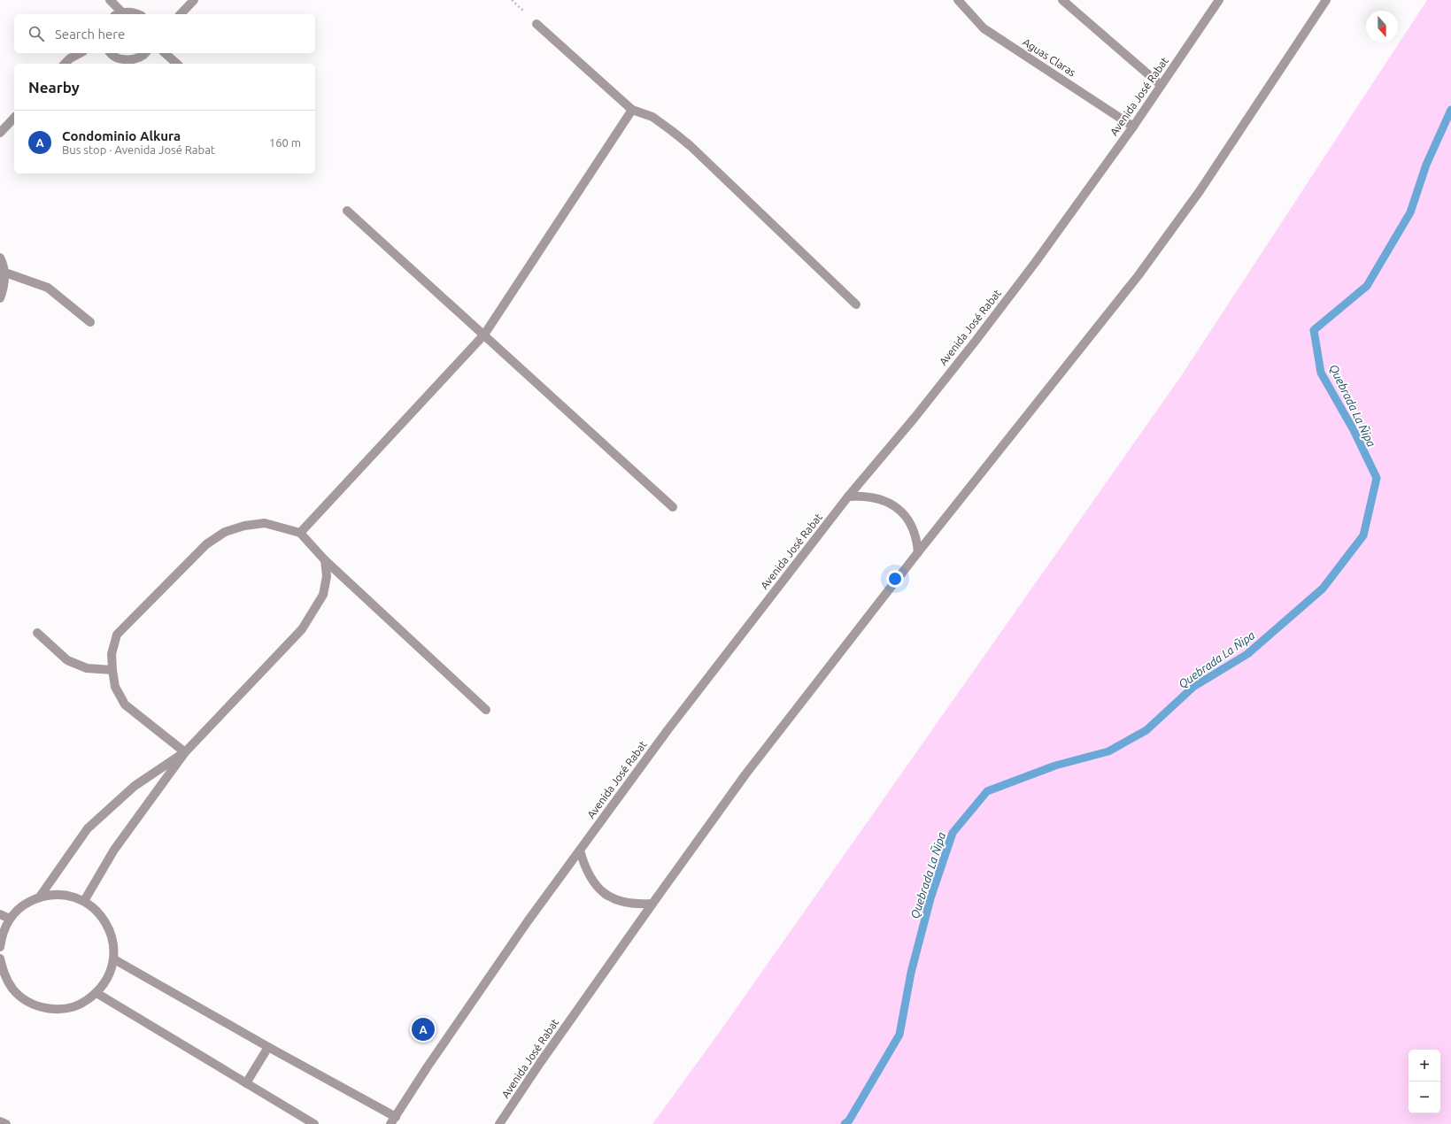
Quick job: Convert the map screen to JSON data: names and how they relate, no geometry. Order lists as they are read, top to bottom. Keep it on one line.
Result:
{"streets":{"street":["Aguas Claras","Avenida José Rabat"]},"crossings":[["Aguas Claras","Avenida José Rabat"]],"water":["Quebrada La Ñipa"],"north":"bottom","page":{"search":"Search here","heading":"Nearby","list":[{"mark":"A","name":"Condominio Alkura","note":"Bus stop · Avenida José Rabat","value":"160 m"}],"pins":"A","map_buttons":["+","−"]}}
